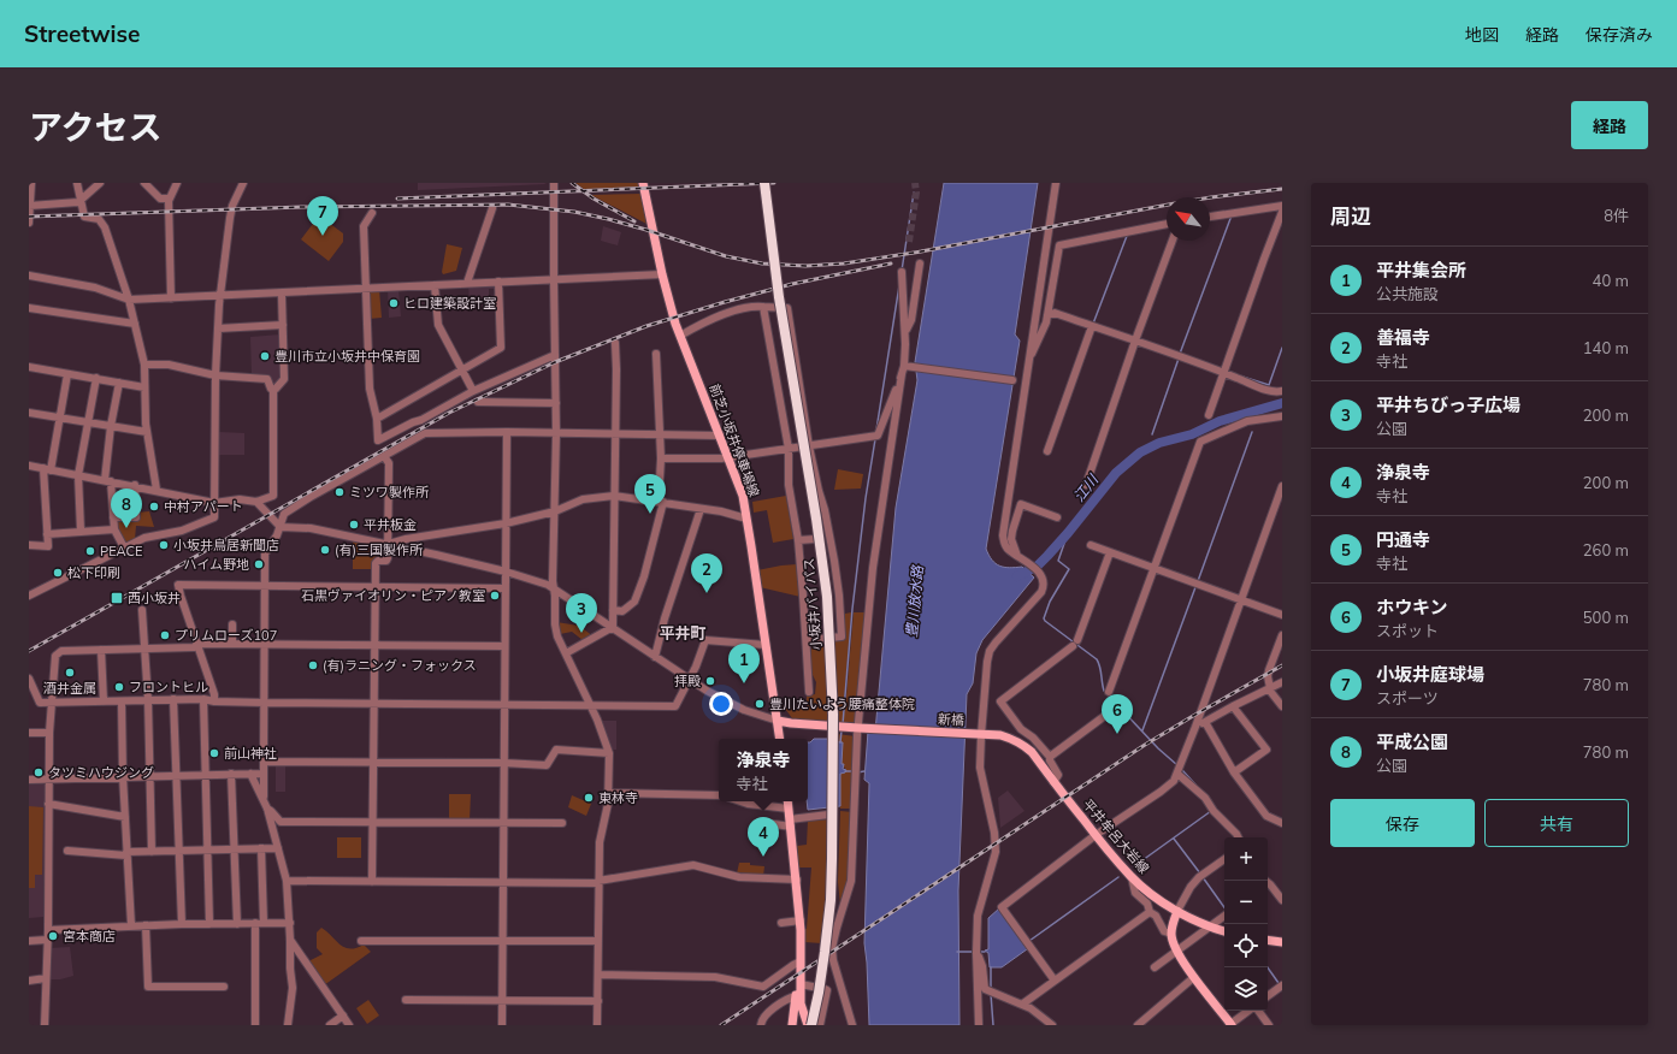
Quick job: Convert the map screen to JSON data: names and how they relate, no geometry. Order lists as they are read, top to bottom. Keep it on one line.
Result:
{"streets":{"highway":["小坂井バイパス"],"main road":["前芝小坂井停車場線","新橋","平井牟呂大岩線"]},"crossings":[["新橋","平井牟呂大岩線"]],"districts":["平井町"],"water":["江川","豊川放水路"],"places":{"other":["ヒロ建築設計室","豊川市立小坂井中保育園","ミツワ製作所","中村アパート","平井板金","小坂井鳥居新聞店","(有)三国製作所","PEACE","ハイム野地","松下印刷","石黒ヴァイオリン・ピアノ教室","プリムローズ107","(有)ラニング・フォックス","酒井金属","拝殿","フロントヒル","豊川たいよう腰痛整体院","前山神社","タツミハウジング","東林寺","宮本商店"],"transit":["西小坂井"]},"north":"top left","page":{"header":"Streetwise","nav":["地図","経路","保存済み"],"title":"アクセス","buttons":["経路",["保存","共有"]],"heading":["周辺","8件"],"pins":["7","5","8","2","3","1","6","4"],"list":[{"mark":"1","name":"平井集会所","note":"公共施設","value":"40 m"},{"mark":"2","name":"善福寺","note":"寺社","value":"140 m"},{"mark":"3","name":"平井ちびっ子広場","note":"公園","value":"200 m"},{"mark":"4","name":"浄泉寺","note":"寺社","value":"200 m"},{"mark":"5","name":"円通寺","note":"寺社","value":"260 m"},{"mark":"6","name":"ホウキン","note":"スポット","value":"500 m"},{"mark":"7","name":"小坂井庭球場","note":"スポーツ","value":"780 m"},{"mark":"8","name":"平成公園","note":"公園","value":"780 m"}],"popup":["浄泉寺","寺社"],"map_buttons":["+","−"]}}
